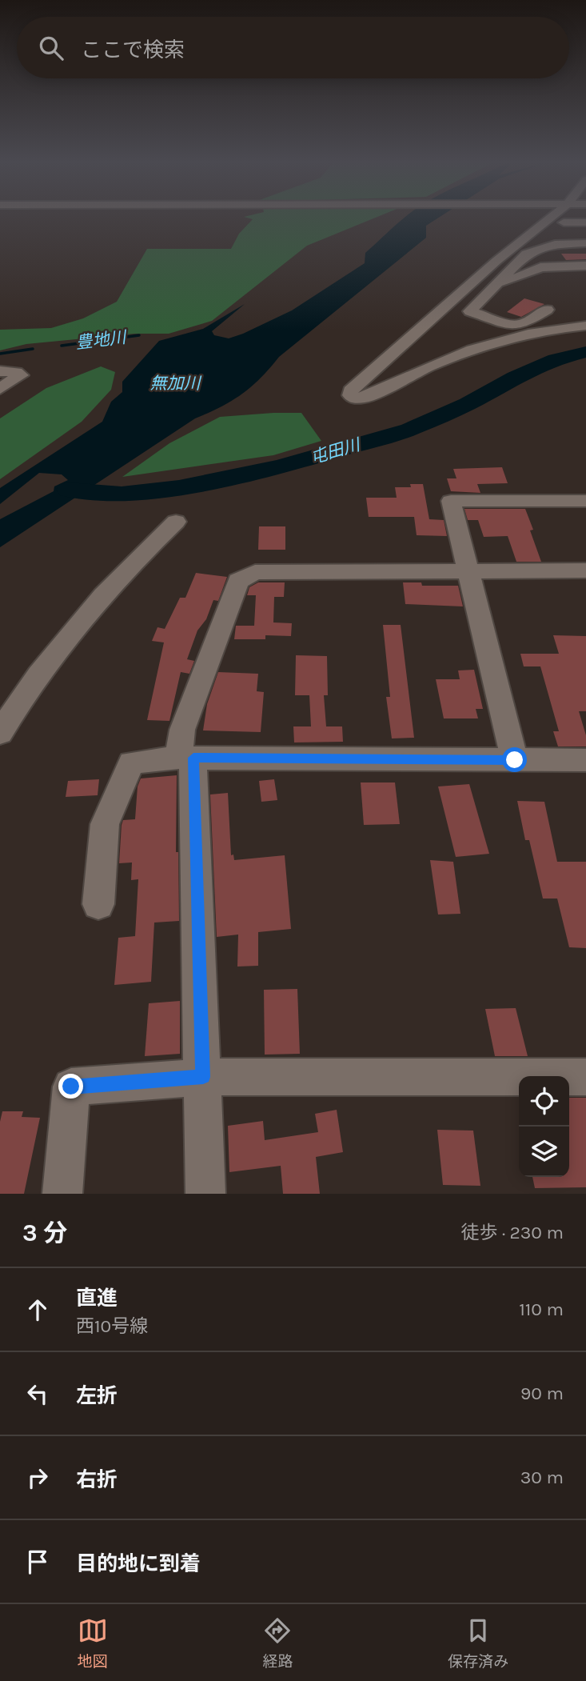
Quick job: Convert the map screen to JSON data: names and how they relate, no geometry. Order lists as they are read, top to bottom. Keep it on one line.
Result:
{"water":["豊地川","無加川","屯田川"],"page":{"search":"ここで検索","heading":["3 分","徒歩 · 230 m"],"list":[["直進","西10号線","110 m"],["左折","90 m"],["右折","30 m"],"目的地に到着"],"nav":["地図","経路","保存済み"]}}
